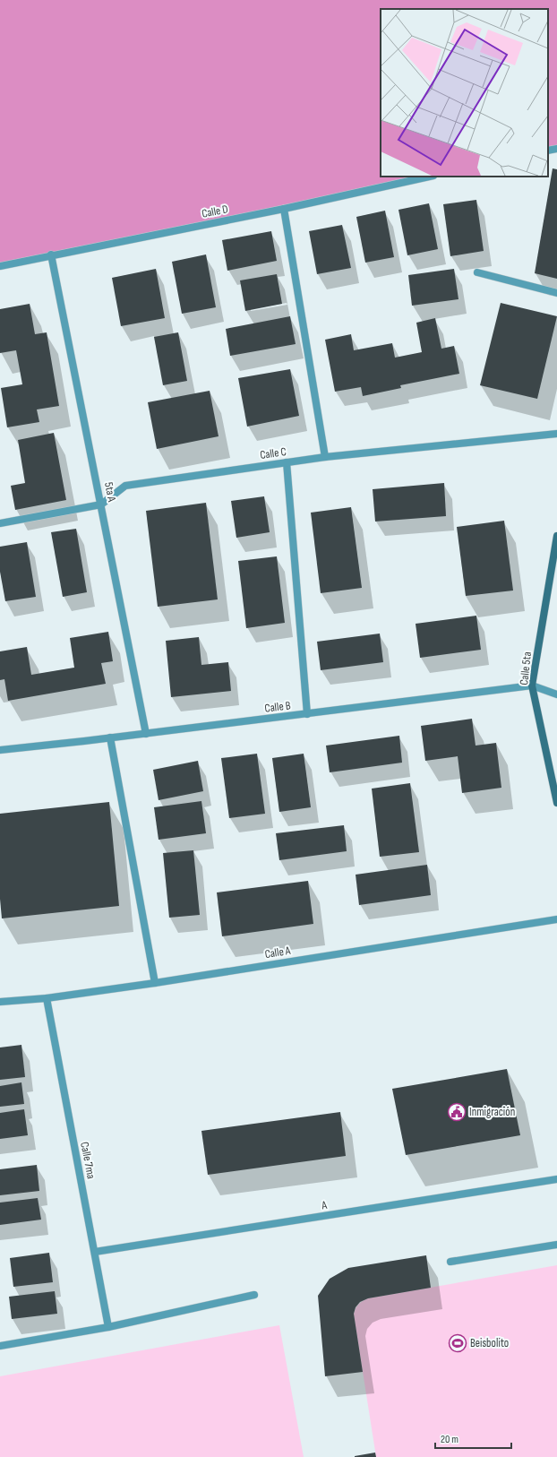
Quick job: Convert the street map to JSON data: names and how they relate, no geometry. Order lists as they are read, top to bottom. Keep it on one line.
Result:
{"streets":{"street":["Calle D","Calle C","5ta A","Calle 5ta","Calle B","Calle A","Calle 7ma","A"]},"crossings":[["Calle D","5ta A"],["Calle C","5ta A"],["5ta A","Calle B"],["Calle 5ta","Calle B"],["Calle A","Calle 7ma"],["Calle 7ma","A"]],"places":{"public building":["Inmigración"],"sports":["Beisbolito"]},"scale_bar":"20 m"}
